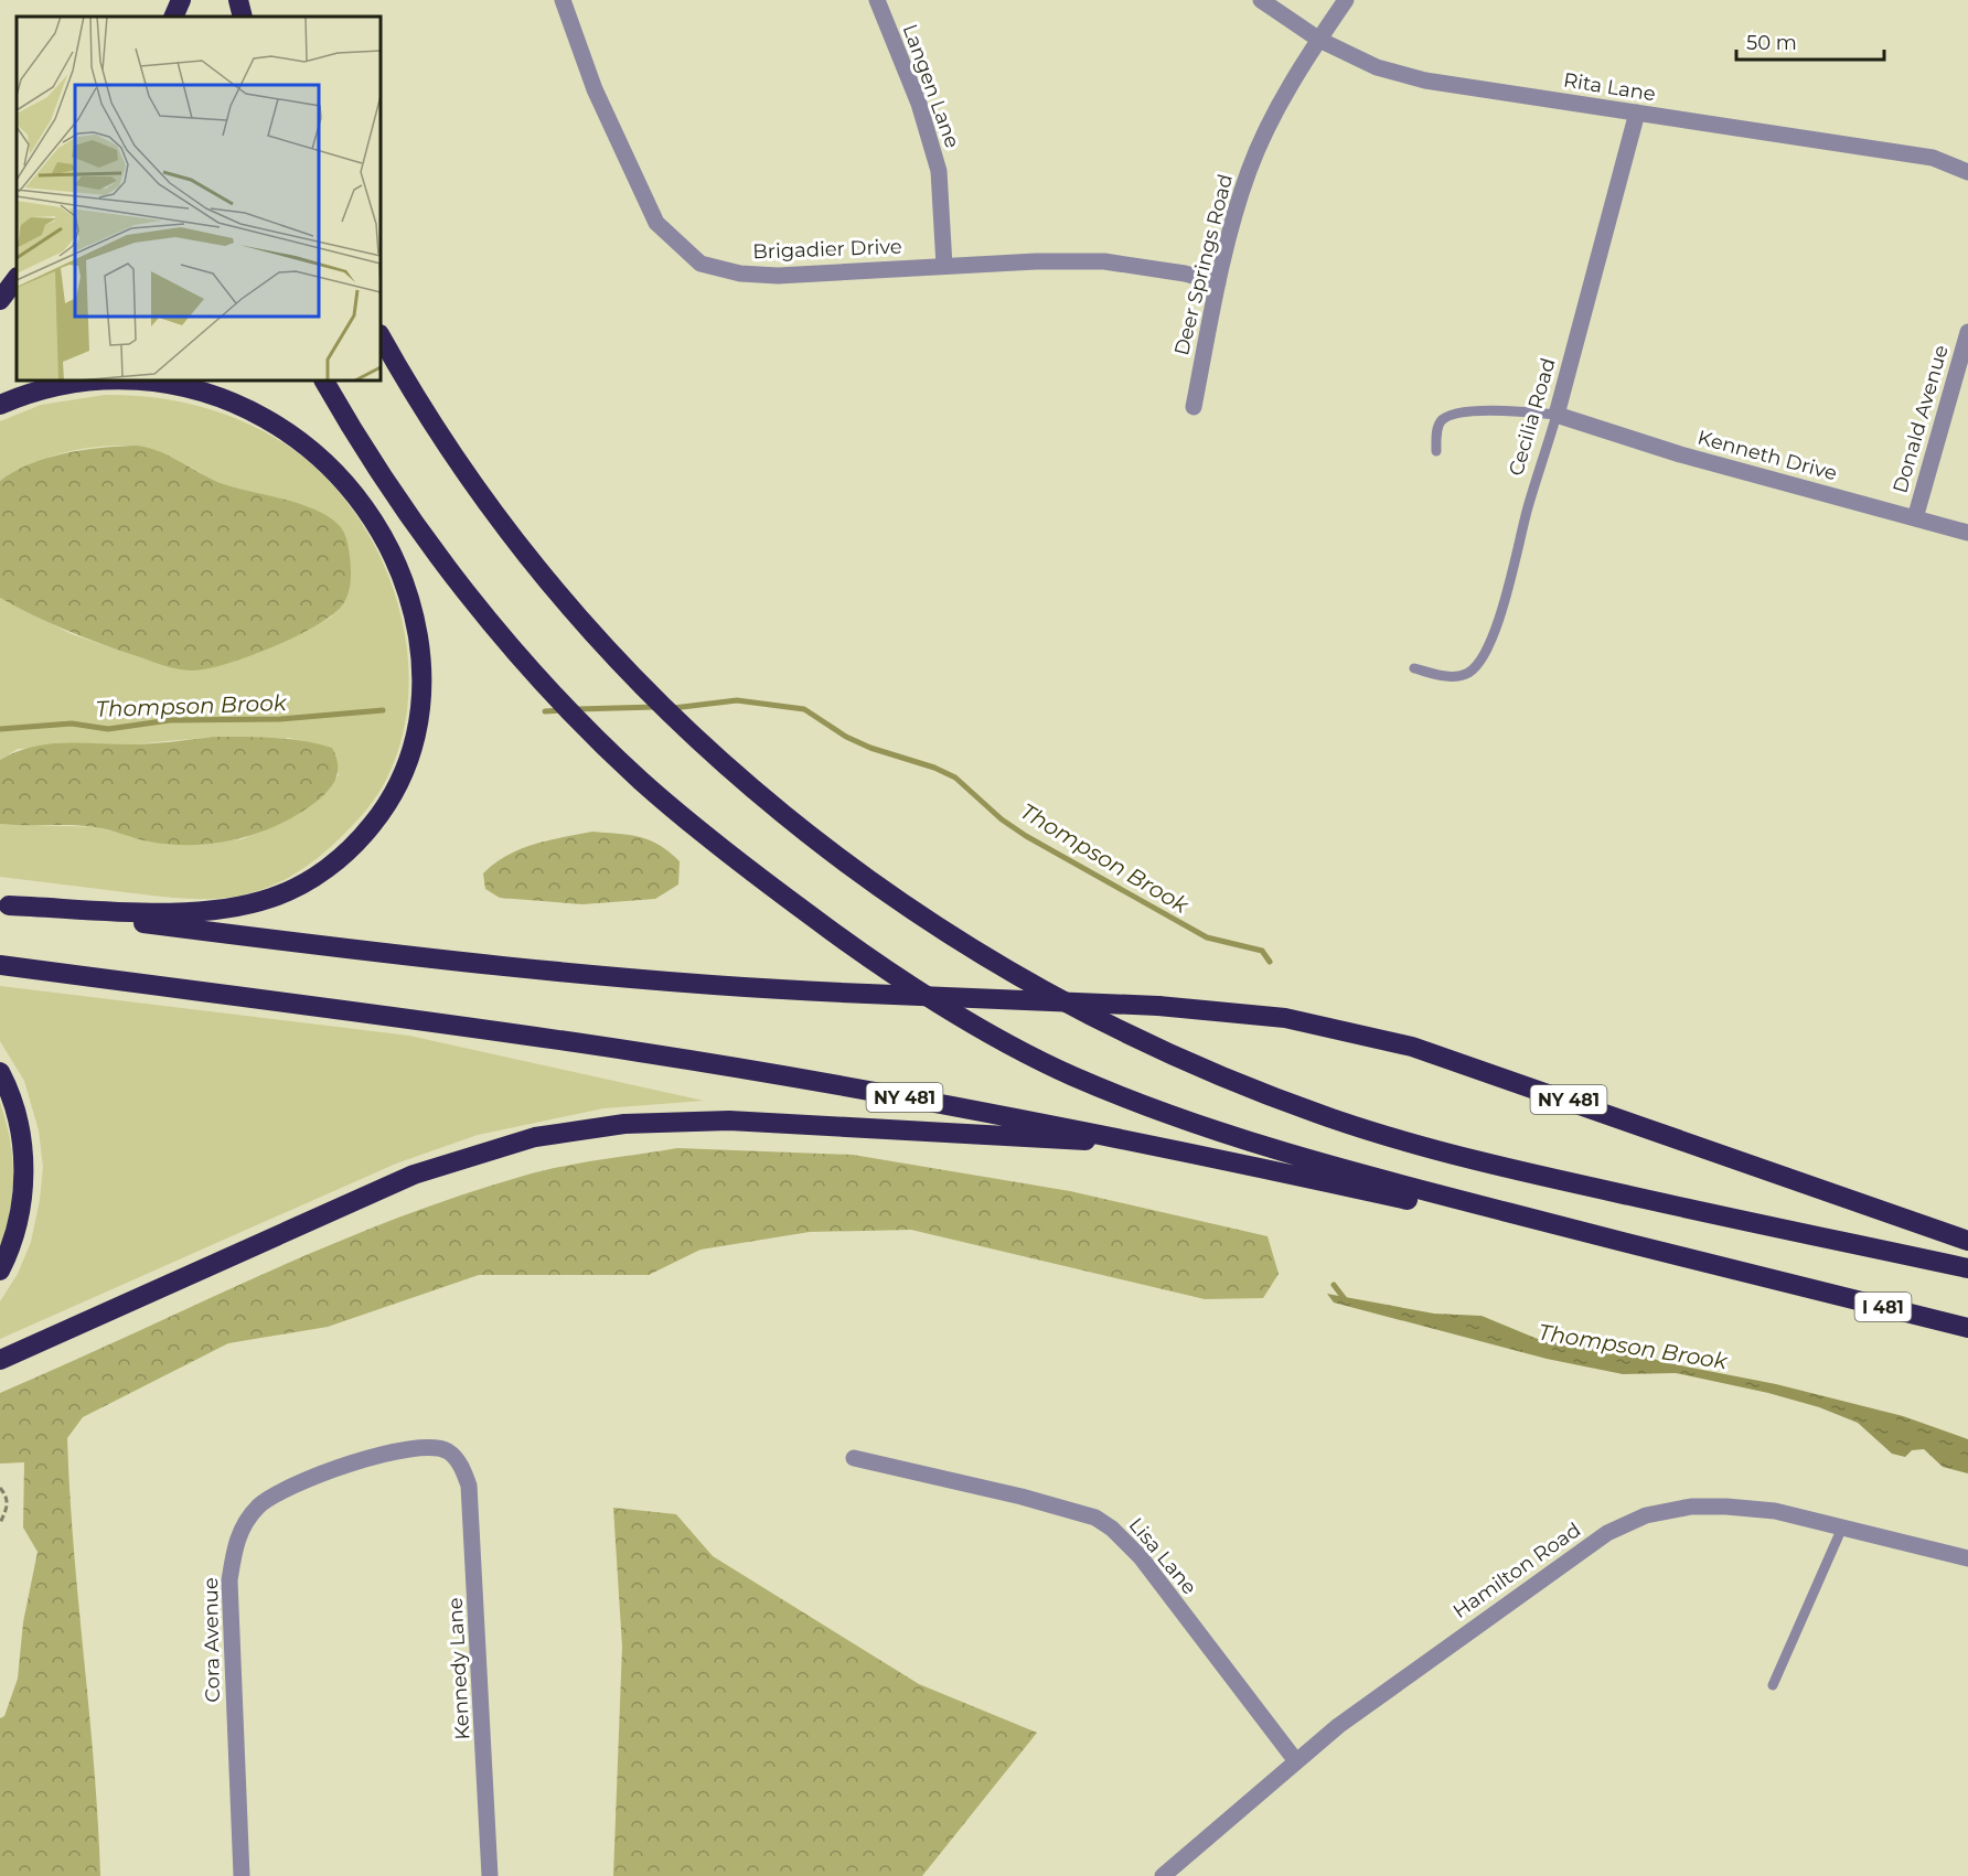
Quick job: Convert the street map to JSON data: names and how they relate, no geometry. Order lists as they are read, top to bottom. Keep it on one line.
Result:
{"streets":{"highway":["NY 481","I 481"],"street":["Langen Lane","Rita Lane","Brigadier Drive","Deer Springs Road","Cecilia Road","Donald Avenue","Kenneth Drive","Lisa Lane","Hamilton Road","Cora Avenue","Kennedy Lane"]},"crossings":[["Langen Lane","Brigadier Drive"],["Rita Lane","Deer Springs Road"],["Rita Lane","Cecilia Road"],["Brigadier Drive","Deer Springs Road"],["Cecilia Road","Kenneth Drive"],["Donald Avenue","Kenneth Drive"],["NY 481","I 481"],["Lisa Lane","Hamilton Road"],["Cora Avenue","Kennedy Lane"]],"water":["Thompson Brook"],"scale_bar":"50 m"}
